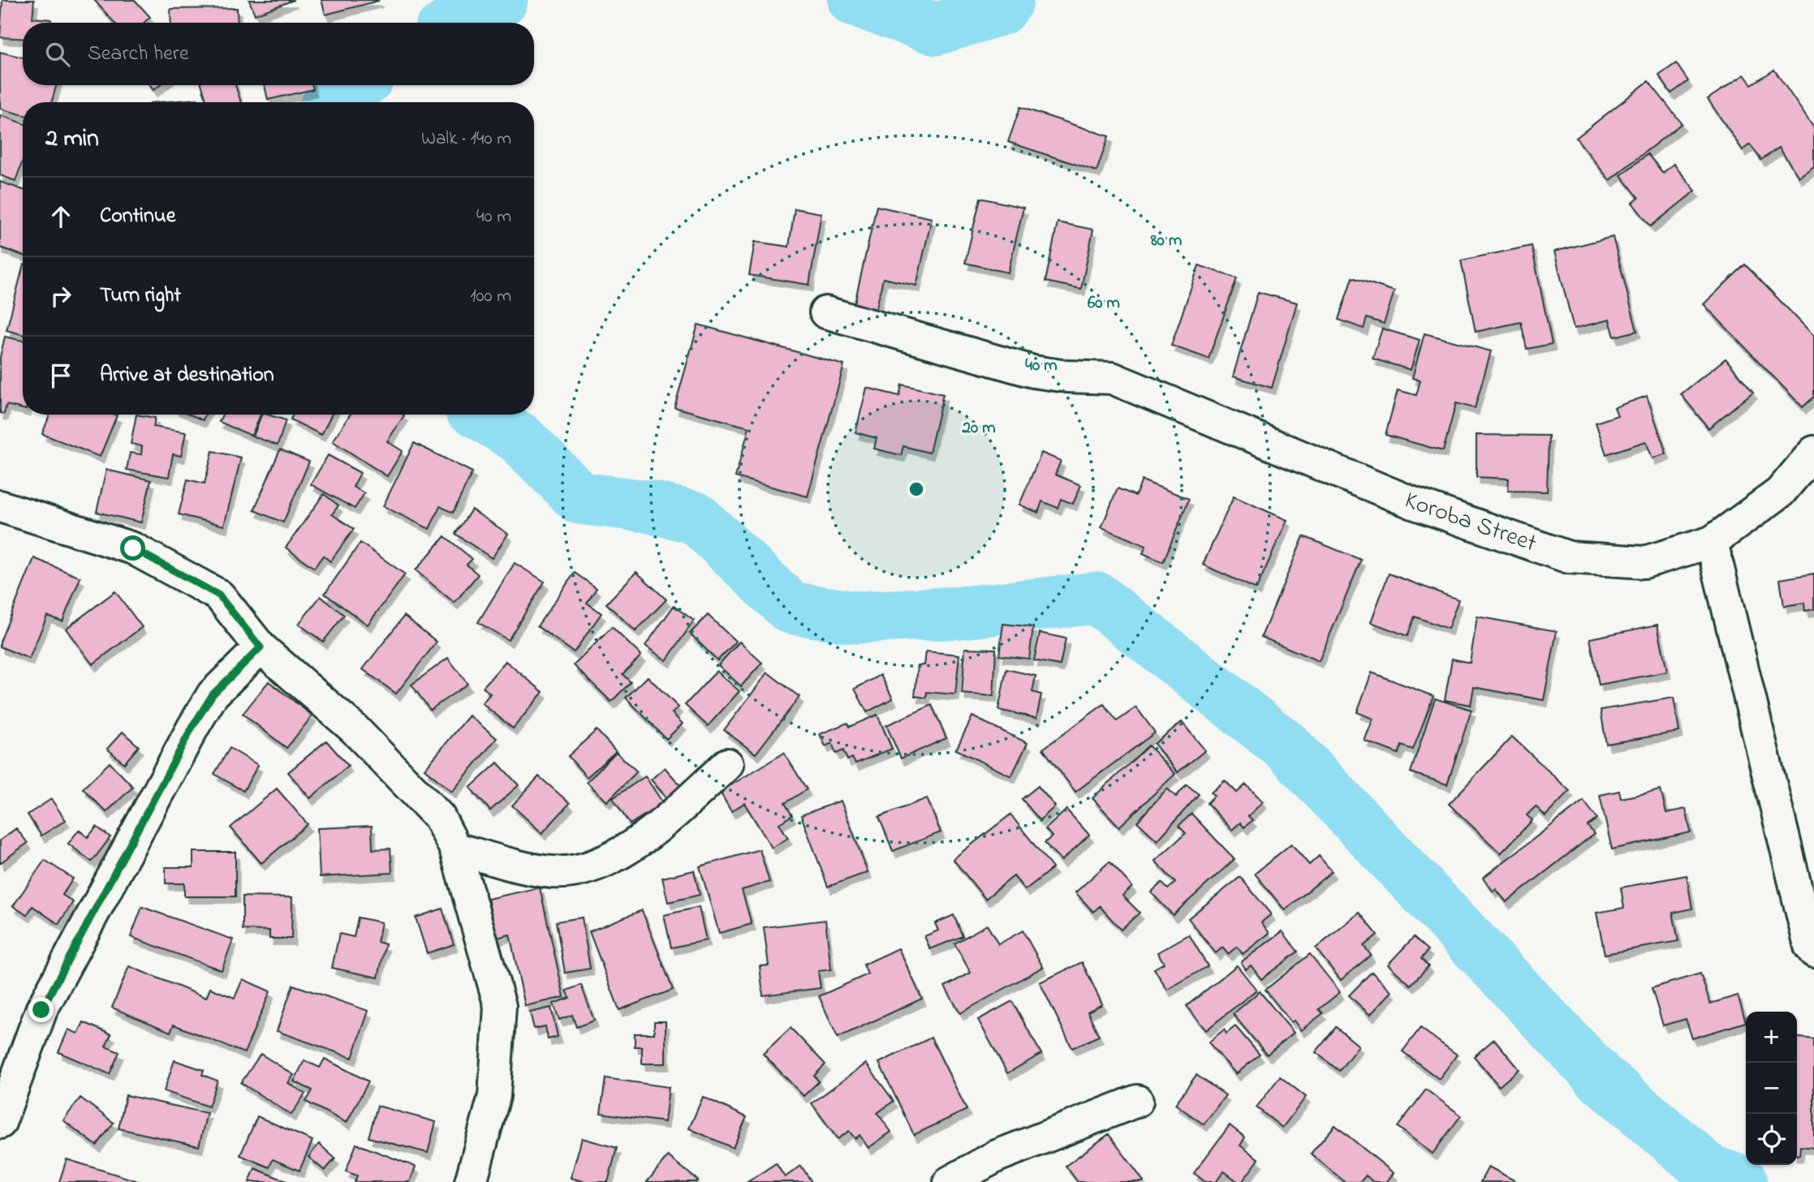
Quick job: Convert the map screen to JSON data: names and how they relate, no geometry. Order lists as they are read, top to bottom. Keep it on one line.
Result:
{"streets":{"street":["Koroba Street"]},"page":{"search":"Search here","heading":["2 min","Walk · 140 m"],"list":[["Continue","40 m"],["Turn right","100 m"],"Arrive at destination"],"map_buttons":["+","−"]},"rings":["80 m","60 m","40 m","20 m"]}
